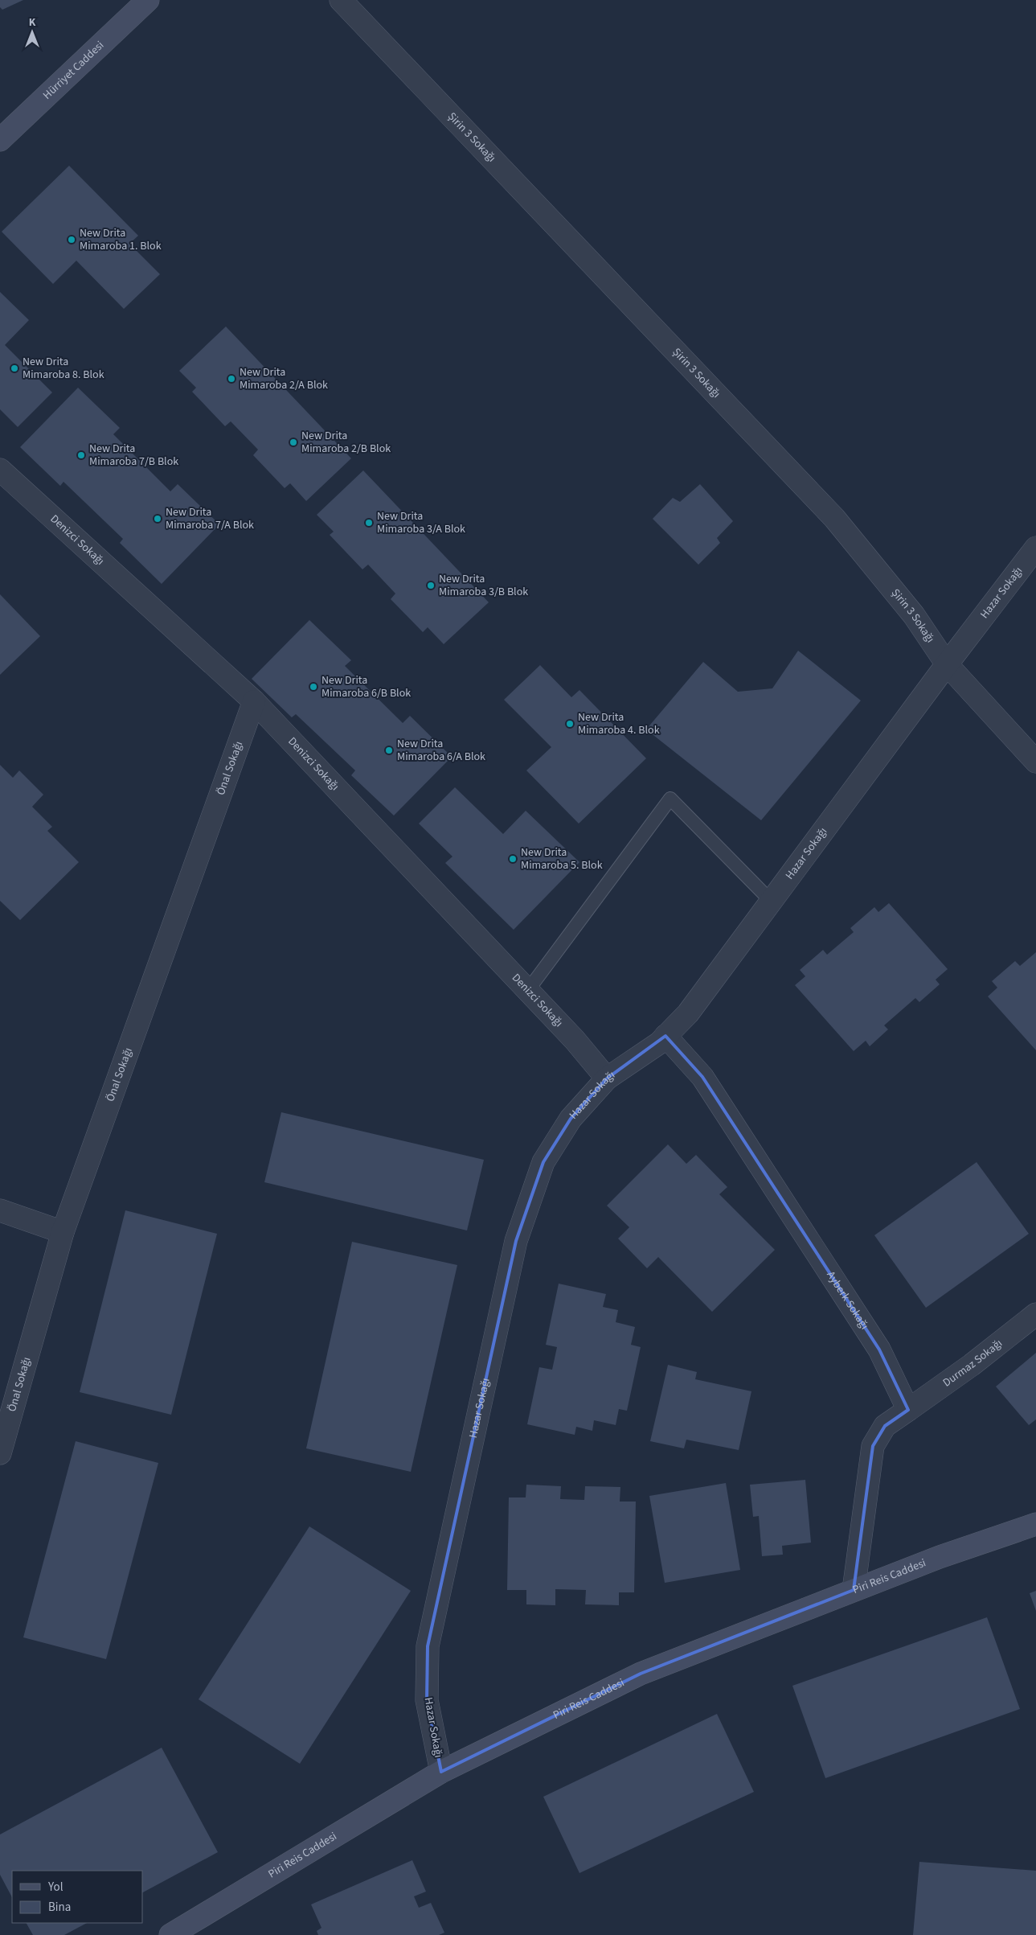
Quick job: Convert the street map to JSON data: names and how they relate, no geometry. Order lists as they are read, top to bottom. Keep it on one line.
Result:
{"streets":{"main road":["Hürriyet Caddesi","Piri Reis Caddesi"],"street":["Şirin 3 Sokağı","Denizci Sokağı","Hazar Sokağı","Önal Sokağı","Ayberk Sokağı","Durmaz Sokağı"]},"crossings":[["Şirin 3 Sokağı","Hazar Sokağı"],["Denizci Sokağı","Hazar Sokağı"],["Denizci Sokağı","Önal Sokağı"],["Hazar Sokağı","Ayberk Sokağı"],["Hazar Sokağı","Piri Reis Caddesi"],["Ayberk Sokağı","Durmaz Sokağı"]],"places":["New Drita Mimaroba 1. Blok","New Drita Mimaroba 8. Blok","New Drita Mimaroba 2/A Blok","New Drita Mimaroba 2/B Blok","New Drita Mimaroba 7/B Blok","New Drita Mimaroba 7/A Blok","New Drita Mimaroba 3/A Blok","New Drita Mimaroba 3/B Blok","New Drita Mimaroba 6/B Blok","New Drita Mimaroba 4. Blok","New Drita Mimaroba 6/A Blok","New Drita Mimaroba 5. Blok"],"legend":["Yol","Bina"],"north":"top"}
